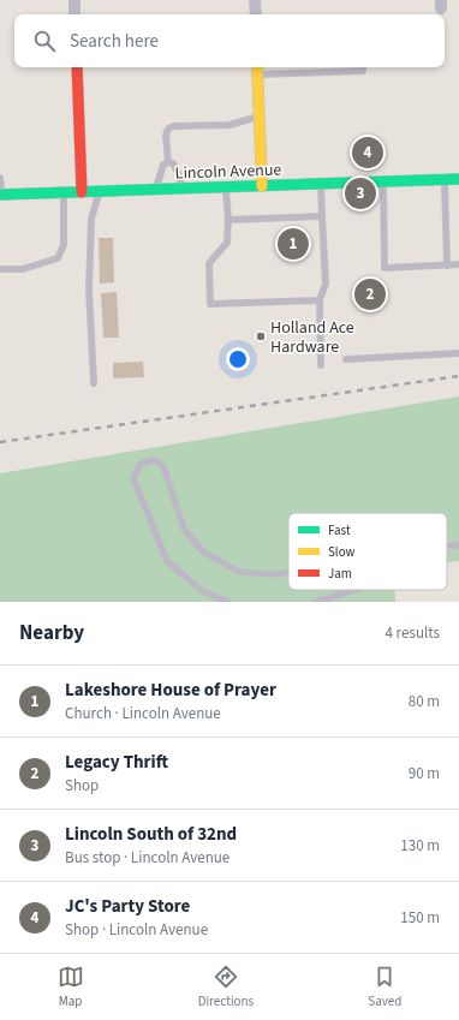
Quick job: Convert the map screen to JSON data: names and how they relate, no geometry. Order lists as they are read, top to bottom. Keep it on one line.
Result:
{"streets":{"main road":["Lincoln Avenue"]},"places":["Holland Ace Hardware"],"legend":["Fast","Slow","Jam"],"page":{"search":"Search here","pins":["4","3","1","2"],"heading":["Nearby","4 results"],"list":[{"mark":"1","name":"Lakeshore House of Prayer","note":"Church · Lincoln Avenue","value":"80 m"},{"mark":"2","name":"Legacy Thrift","note":"Shop","value":"90 m"},{"mark":"3","name":"Lincoln South of 32nd","note":"Bus stop · Lincoln Avenue","value":"130 m"},{"mark":"4","name":"JC's Party Store","note":"Shop · Lincoln Avenue","value":"150 m"}],"nav":["Map","Directions","Saved"]}}
